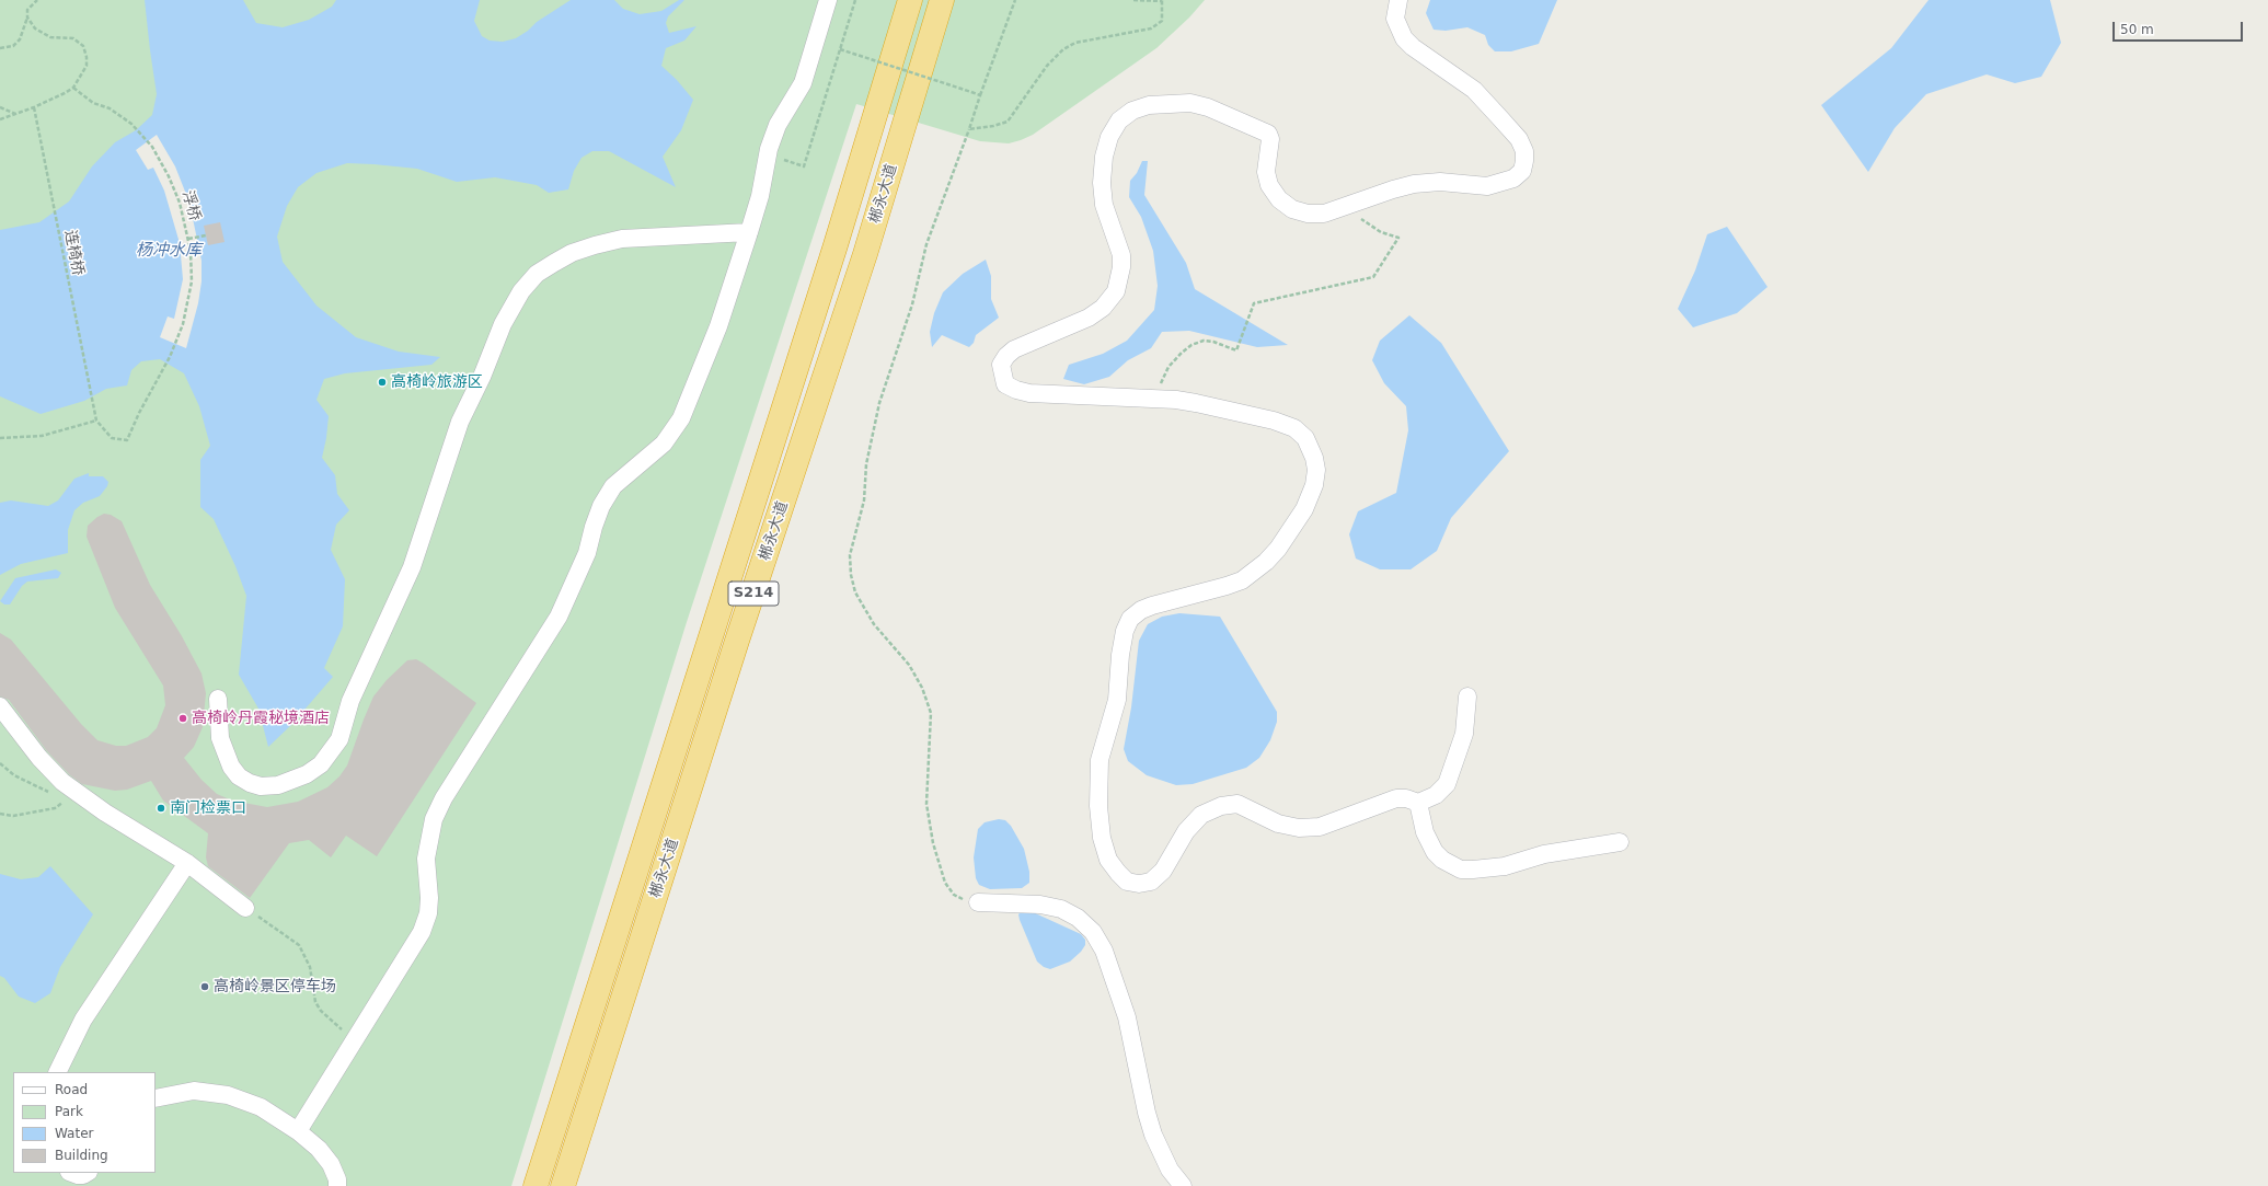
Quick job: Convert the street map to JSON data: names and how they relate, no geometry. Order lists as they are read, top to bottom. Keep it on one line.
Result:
{"streets":{"highway":["郴永大道","S214"],"path":["浮桥","连椅桥"]},"crossings":[["浮桥","连椅桥"]],"water":["杨冲水库"],"places":["高椅岭旅游区","高椅岭丹霞秘境酒店","南门检票口","高椅岭景区停车场"],"legend":["Road","Park","Water","Building"],"scale_bar":"50 m"}
